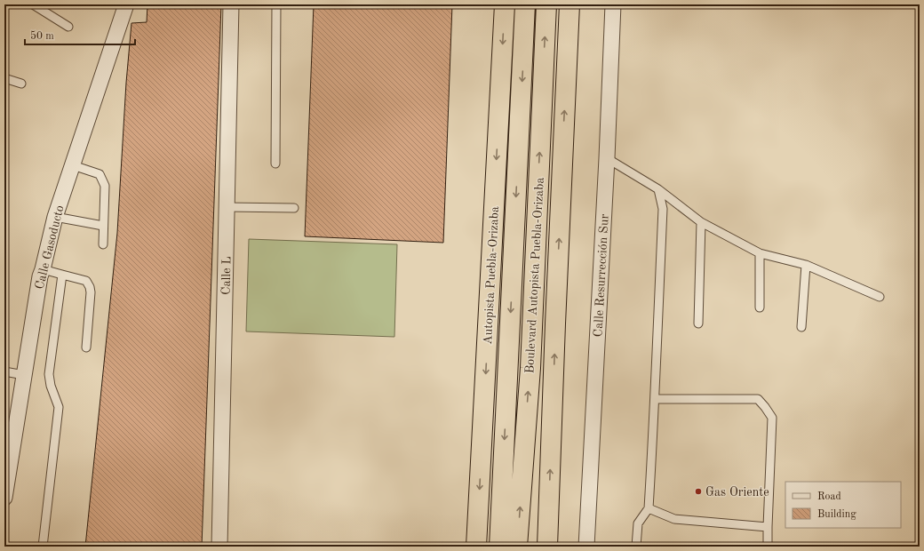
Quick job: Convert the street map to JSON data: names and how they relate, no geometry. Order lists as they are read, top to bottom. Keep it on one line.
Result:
{"streets":{"highway":["Autopista Puebla-Orizaba","Boulevard Autopista Puebla-Orizaba"],"street":["Calle Gasoducto","Calle L","Calle Resurrección Sur"]},"places":["Gas Oriente"],"legend":["Road","Building"],"scale_bar":"50 m"}
